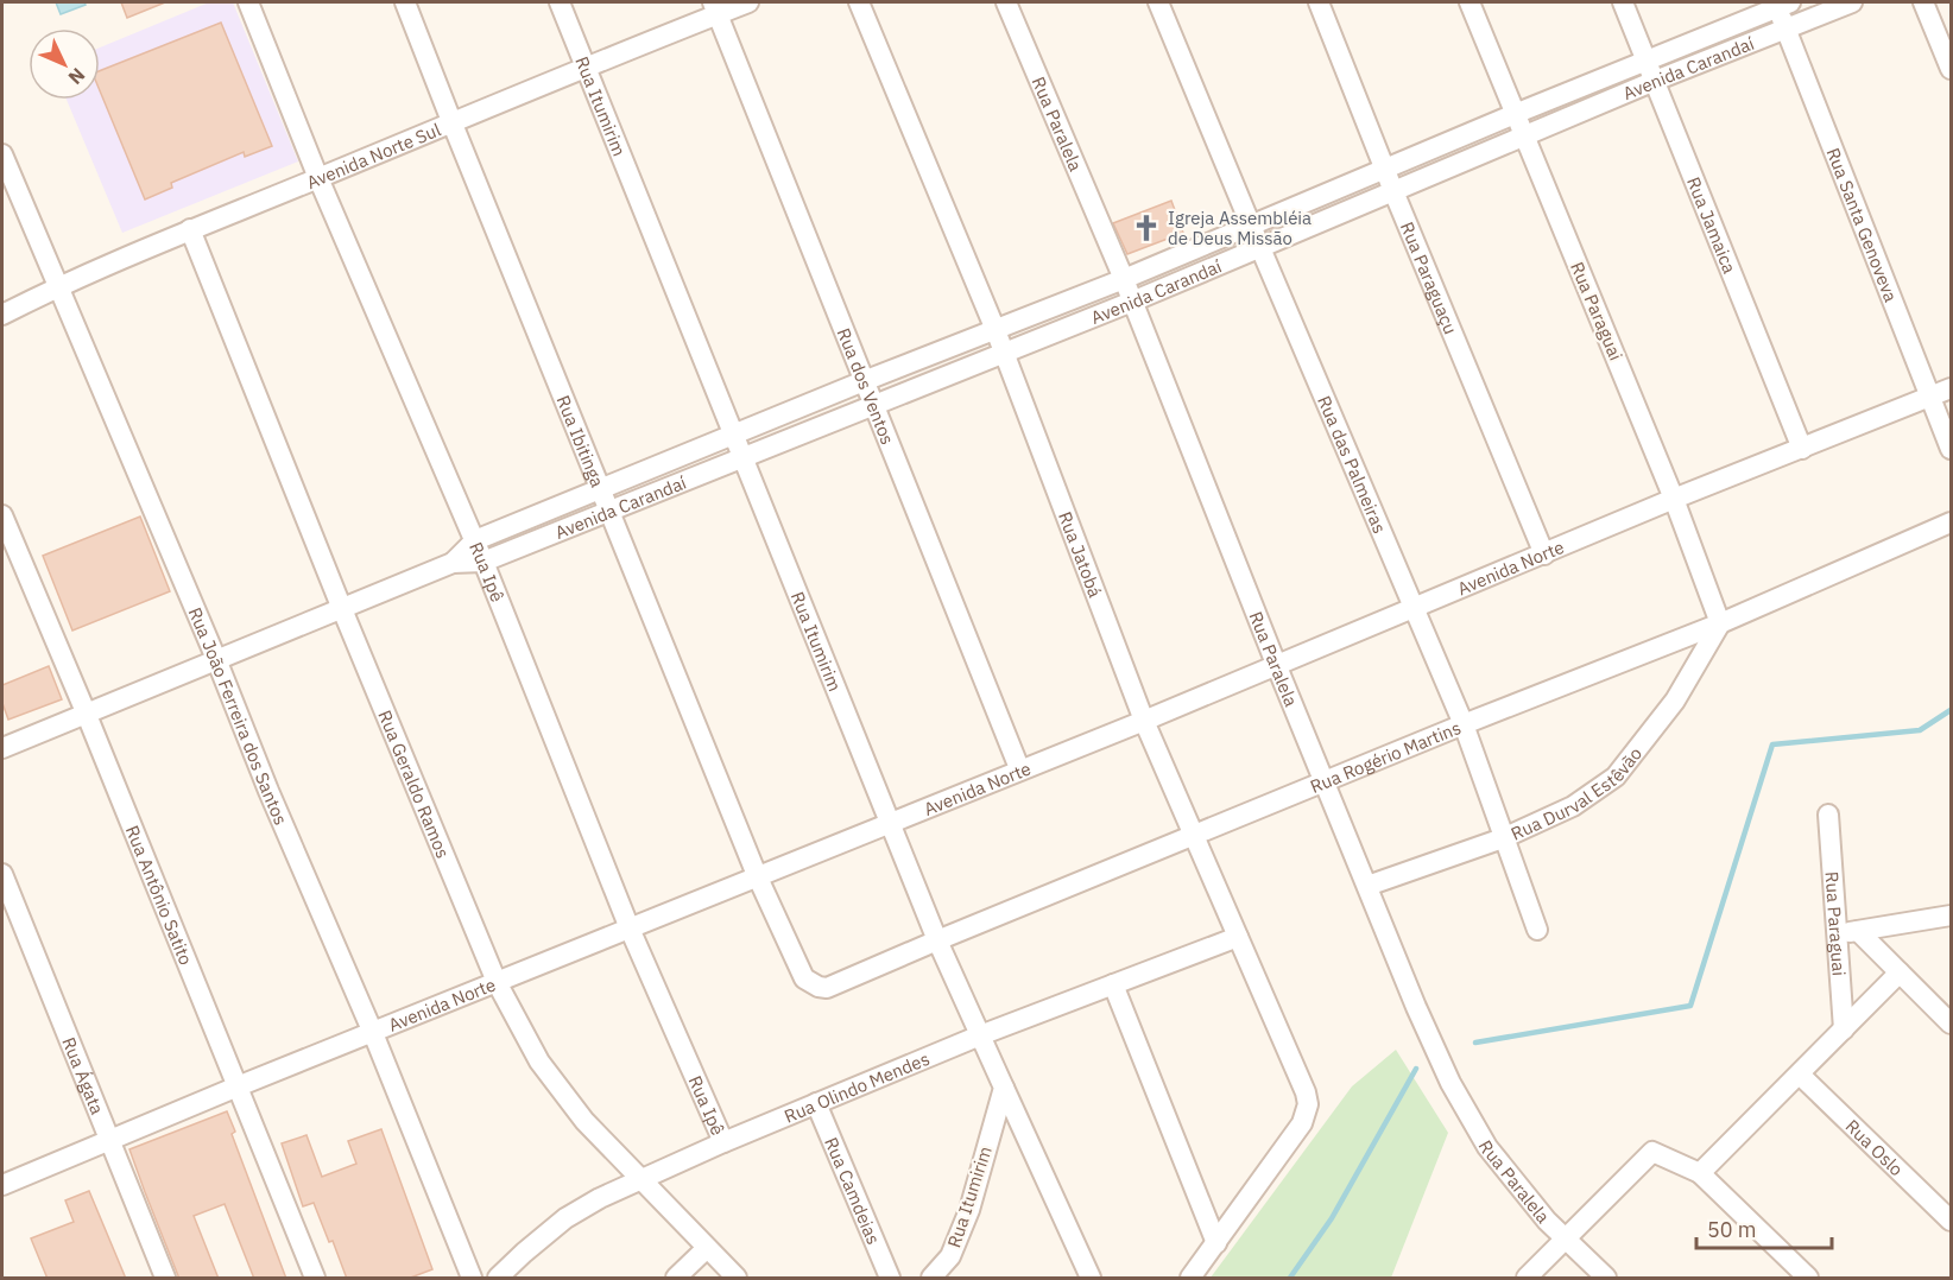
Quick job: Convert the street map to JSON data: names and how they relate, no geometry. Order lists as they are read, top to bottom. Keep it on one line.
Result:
{"streets":{"street":["Avenida Carandaí","Rua Itumirim","Rua Paralela","Avenida Norte Sul","Rua Jamaica","Rua Santa Genoveva","Rua Paraguaçu","Rua Paraguai","Rua dos Ventos","Rua Ibitinga","Rua das Palmeiras","Rua Jatobá","Avenida Norte","Rua Ipê","Rua João Ferreira dos Santos","Rua Rogério Martins","Rua Geraldo Ramos","Rua Durval Estêvão","Rua Antônio Satito","Rua Ágata","Rua Olindo Mendes","Rua Oslo","Rua Camdeias"]},"crossings":[["Avenida Carandaí","Rua Itumirim"],["Avenida Carandaí","Rua Paralela"],["Avenida Carandaí","Rua Jamaica"],["Avenida Carandaí","Rua Santa Genoveva"],["Avenida Carandaí","Rua Paraguaçu"],["Avenida Carandaí","Rua Paraguai"],["Avenida Carandaí","Rua dos Ventos"],["Avenida Carandaí","Rua Ibitinga"],["Avenida Carandaí","Rua das Palmeiras"],["Avenida Carandaí","Rua Jatobá"],["Avenida Carandaí","Rua Ipê"],["Avenida Carandaí","Rua João Ferreira dos Santos"],["Avenida Carandaí","Rua Geraldo Ramos"],["Avenida Carandaí","Rua Antônio Satito"],["Rua Itumirim","Avenida Norte Sul"],["Rua Itumirim","Avenida Norte"],["Rua Itumirim","Rua Rogério Martins"],["Rua Itumirim","Rua Olindo Mendes"],["Rua Paralela","Avenida Norte"],["Rua Paralela","Rua Rogério Martins"],["Rua Paralela","Rua Durval Estêvão"],["Avenida Norte Sul","Rua dos Ventos"],["Avenida Norte Sul","Rua Ibitinga"],["Avenida Norte Sul","Rua Ipê"],["Avenida Norte Sul","Rua João Ferreira dos Santos"],["Avenida Norte Sul","Rua Geraldo Ramos"],["Rua Jamaica","Avenida Norte"],["Rua Santa Genoveva","Avenida Norte"],["Rua Paraguaçu","Avenida Norte"],["Rua Paraguai","Avenida Norte"],["Rua Paraguai","Rua Rogério Martins"],["Rua Paraguai","Rua Durval Estêvão"],["Rua dos Ventos","Avenida Norte"],["Rua Ibitinga","Avenida Norte"],["Rua Ibitinga","Rua Rogério Martins"],["Rua das Palmeiras","Avenida Norte"],["Rua das Palmeiras","Rua Rogério Martins"],["Rua das Palmeiras","Rua Durval Estêvão"],["Rua Jatobá","Avenida Norte"],["Rua Jatobá","Rua Rogério Martins"],["Rua Jatobá","Rua Olindo Mendes"],["Avenida Norte","Rua Ipê"],["Avenida Norte","Rua João Ferreira dos Santos"],["Avenida Norte","Rua Geraldo Ramos"],["Avenida Norte","Rua Antônio Satito"],["Avenida Norte","Rua Ágata"],["Rua Ipê","Rua Olindo Mendes"],["Rua Rogério Martins","Rua Durval Estêvão"],["Rua Geraldo Ramos","Rua Olindo Mendes"],["Rua Olindo Mendes","Rua Camdeias"]],"places":{"church":["Igreja Assembléia de Deus Missão"]},"scale_bar":"50 m","north":"bottom right"}
